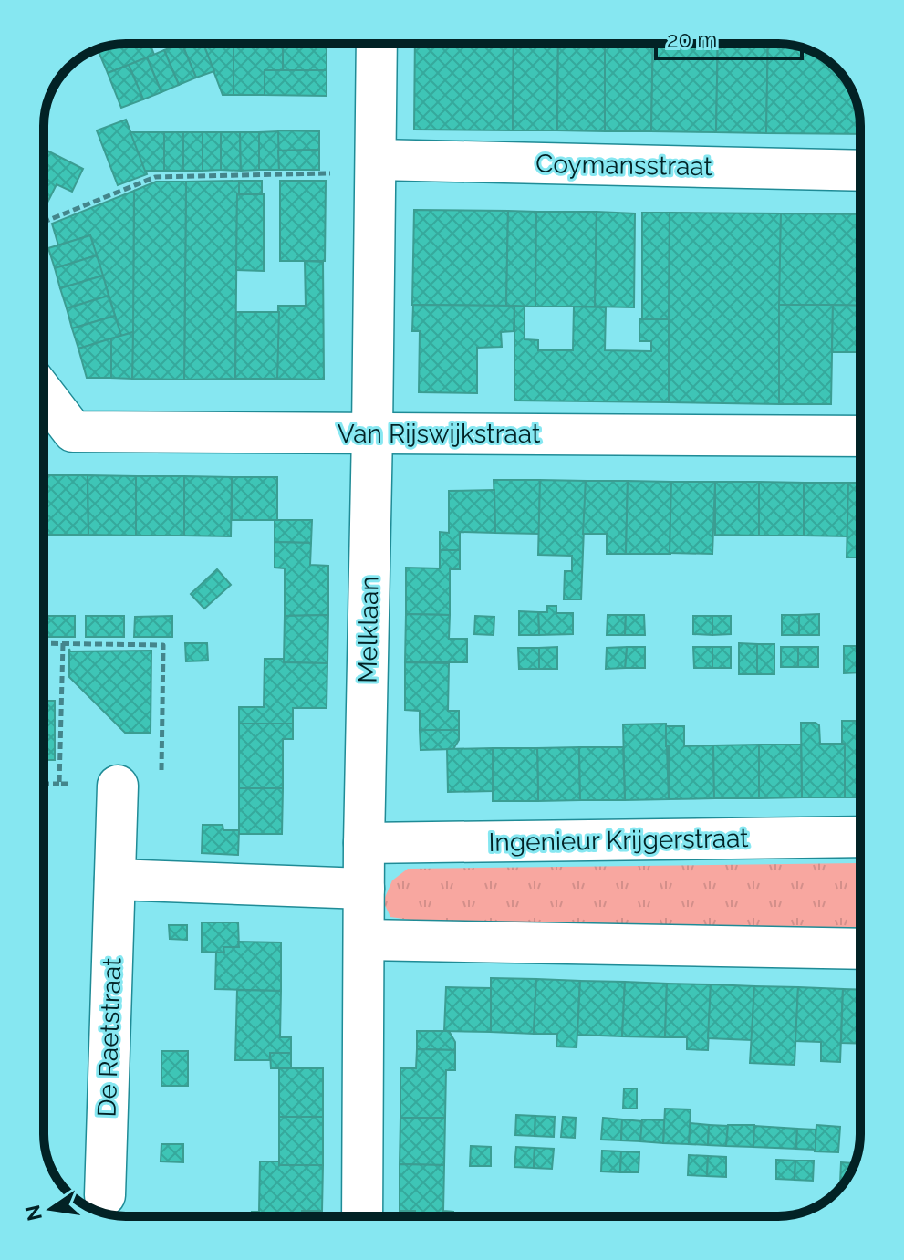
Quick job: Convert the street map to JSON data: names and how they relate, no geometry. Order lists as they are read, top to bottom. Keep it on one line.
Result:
{"streets":{"street":["Coymansstraat","Van Rijswijkstraat","Melklaan","Ingenieur Krijgerstraat","De Raetstraat"]},"crossings":[["Coymansstraat","Melklaan"],["Van Rijswijkstraat","Melklaan"],["Melklaan","Ingenieur Krijgerstraat"]],"scale_bar":"20 m","north":"left"}
